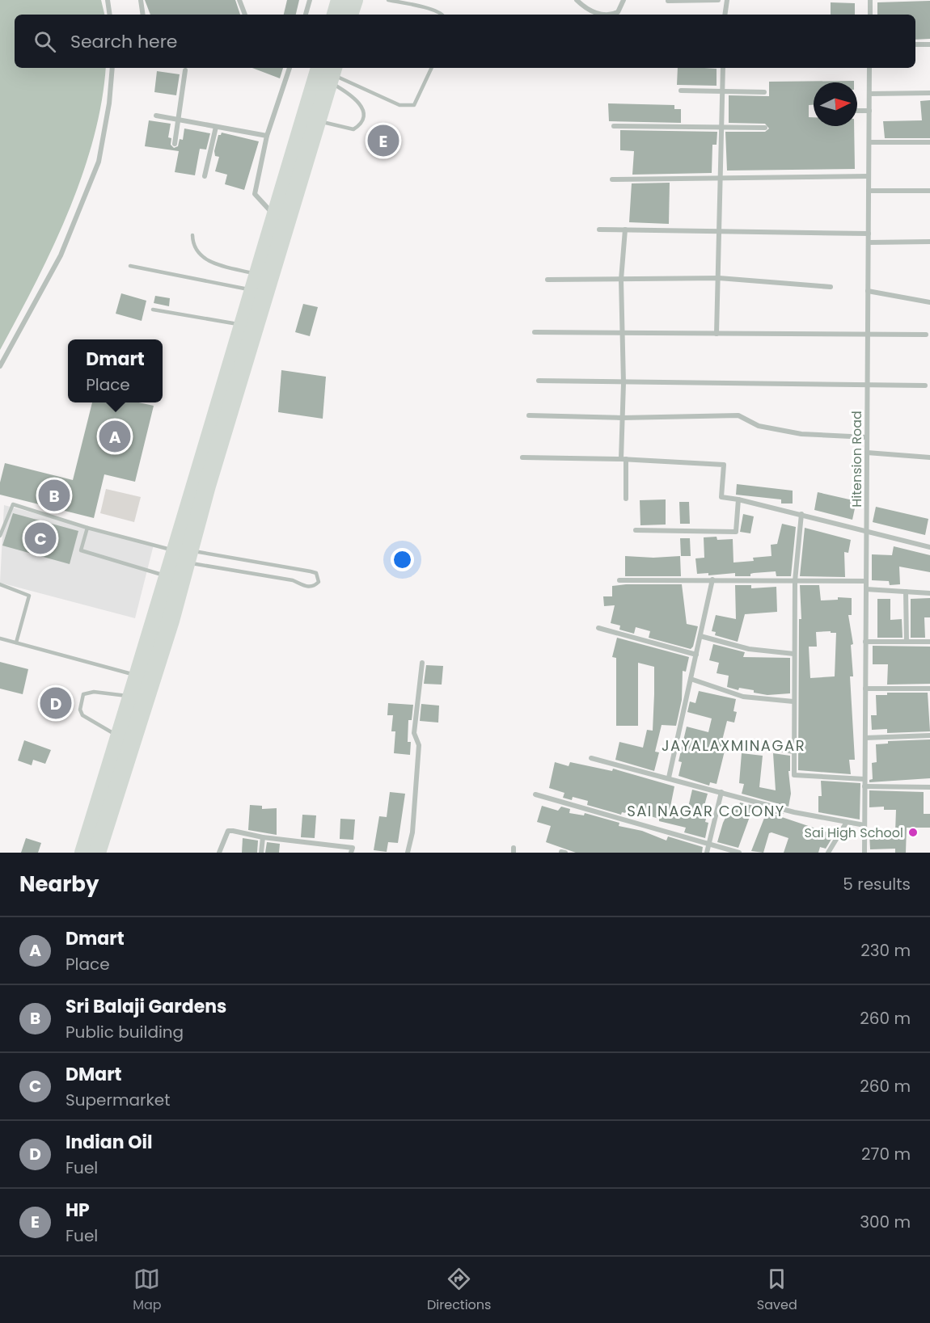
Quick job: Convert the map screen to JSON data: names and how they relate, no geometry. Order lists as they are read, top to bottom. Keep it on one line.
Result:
{"streets":{"street":["Hitension Road"]},"districts":["JAYALAXMINAGAR","SAI NAGAR COLONY"],"places":["Sai High School"],"north":"right","page":{"search":"Search here","pins":["E","A","B","C","D"],"popup":["Dmart","Place"],"heading":["Nearby","5 results"],"list":[{"mark":"A","name":"Dmart","note":"Place","value":"230 m"},{"mark":"B","name":"Sri Balaji Gardens","note":"Public building","value":"260 m"},{"mark":"C","name":"DMart","note":"Supermarket","value":"260 m"},{"mark":"D","name":"Indian Oil","note":"Fuel","value":"270 m"},{"mark":"E","name":"HP","note":"Fuel","value":"300 m"}],"nav":["Map","Directions","Saved"]}}
